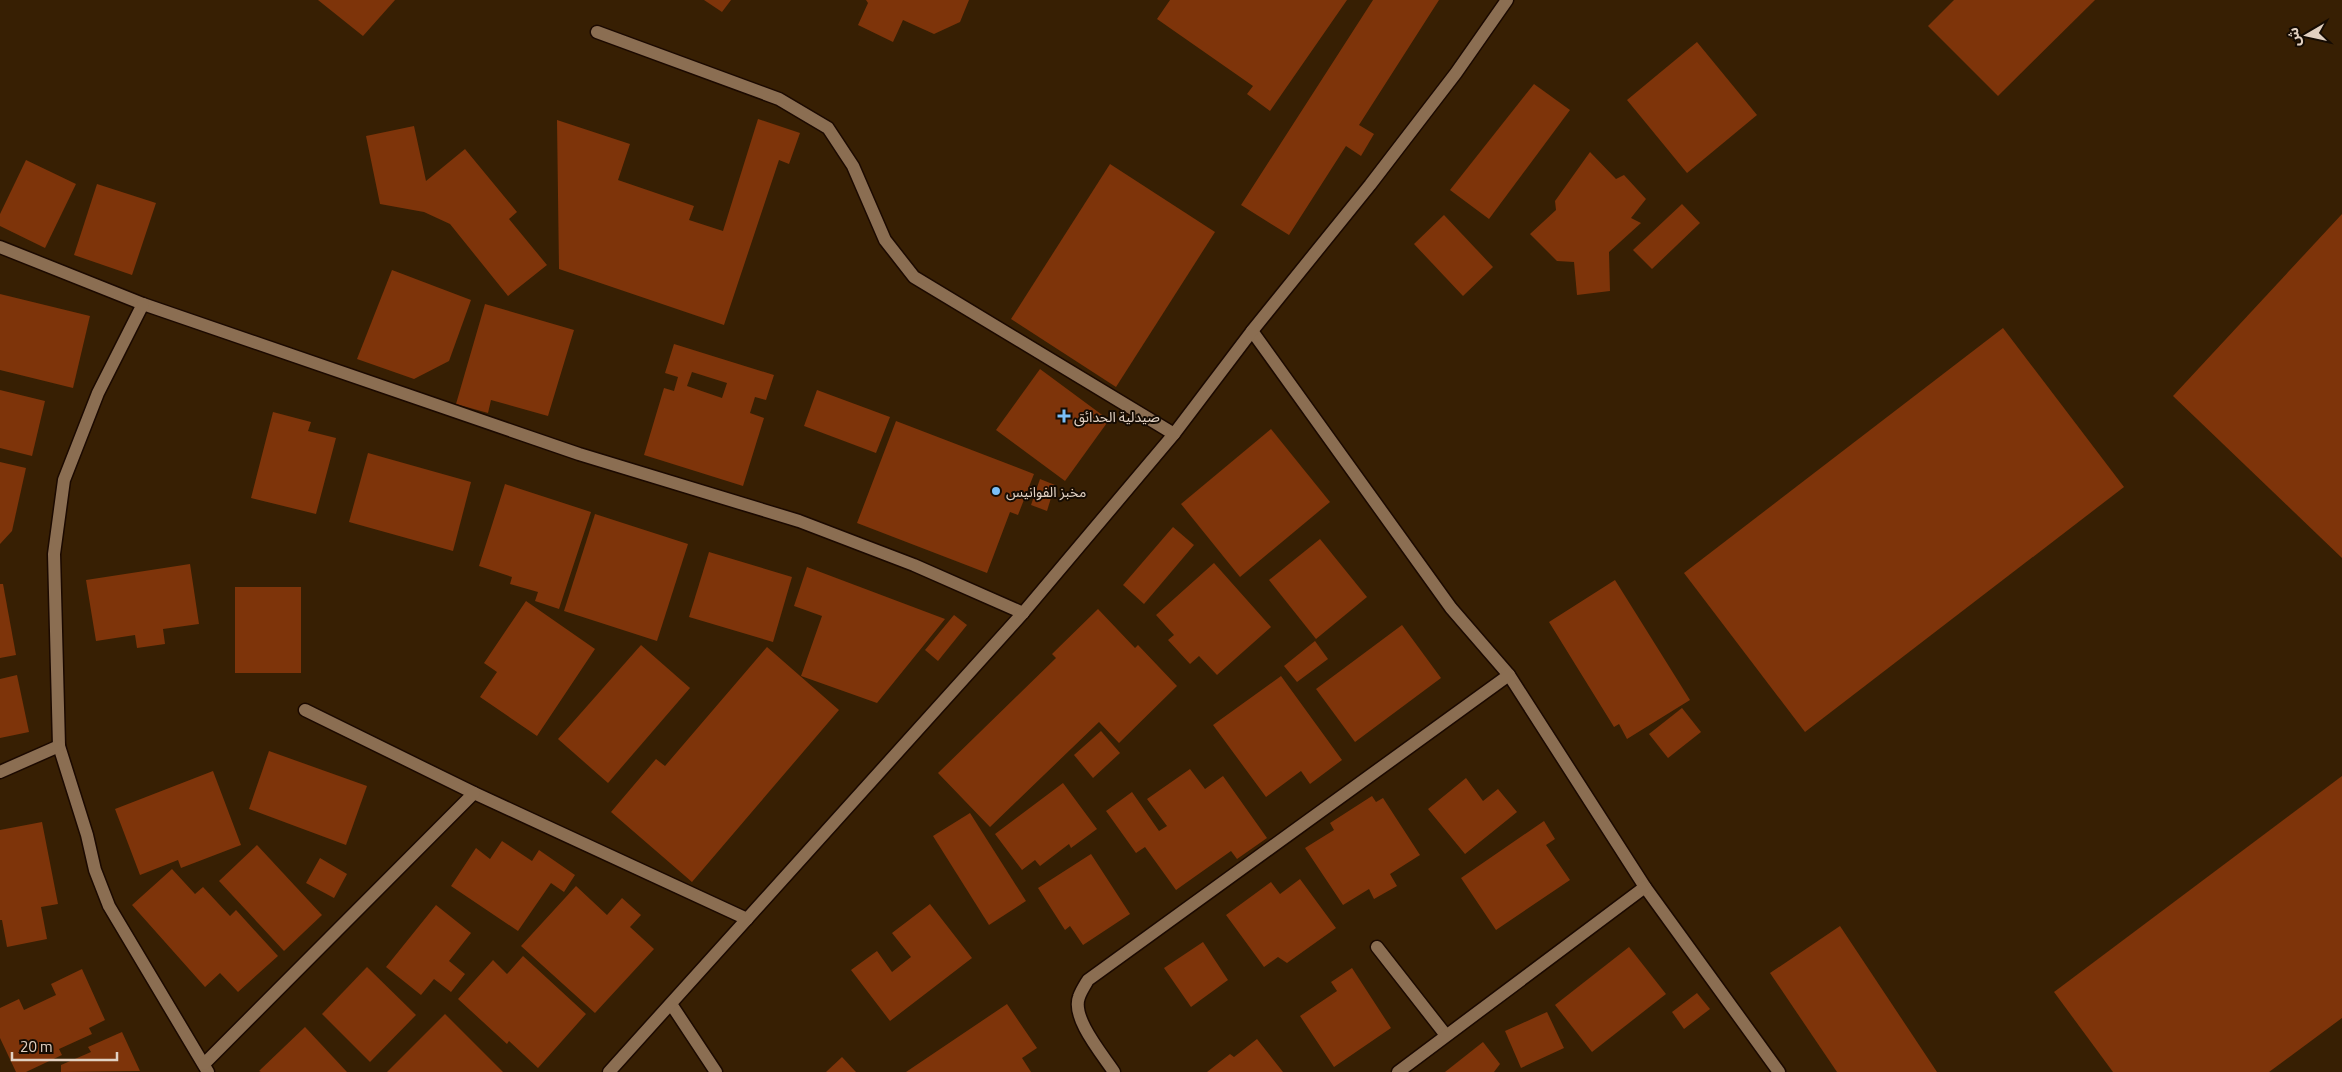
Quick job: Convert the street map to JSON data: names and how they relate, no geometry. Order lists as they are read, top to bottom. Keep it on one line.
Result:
{"places":{"health":["صيدلية الحدائق"],"other":["مخبز الفوانيس"]},"scale_bar":"20 m","north":"left"}
